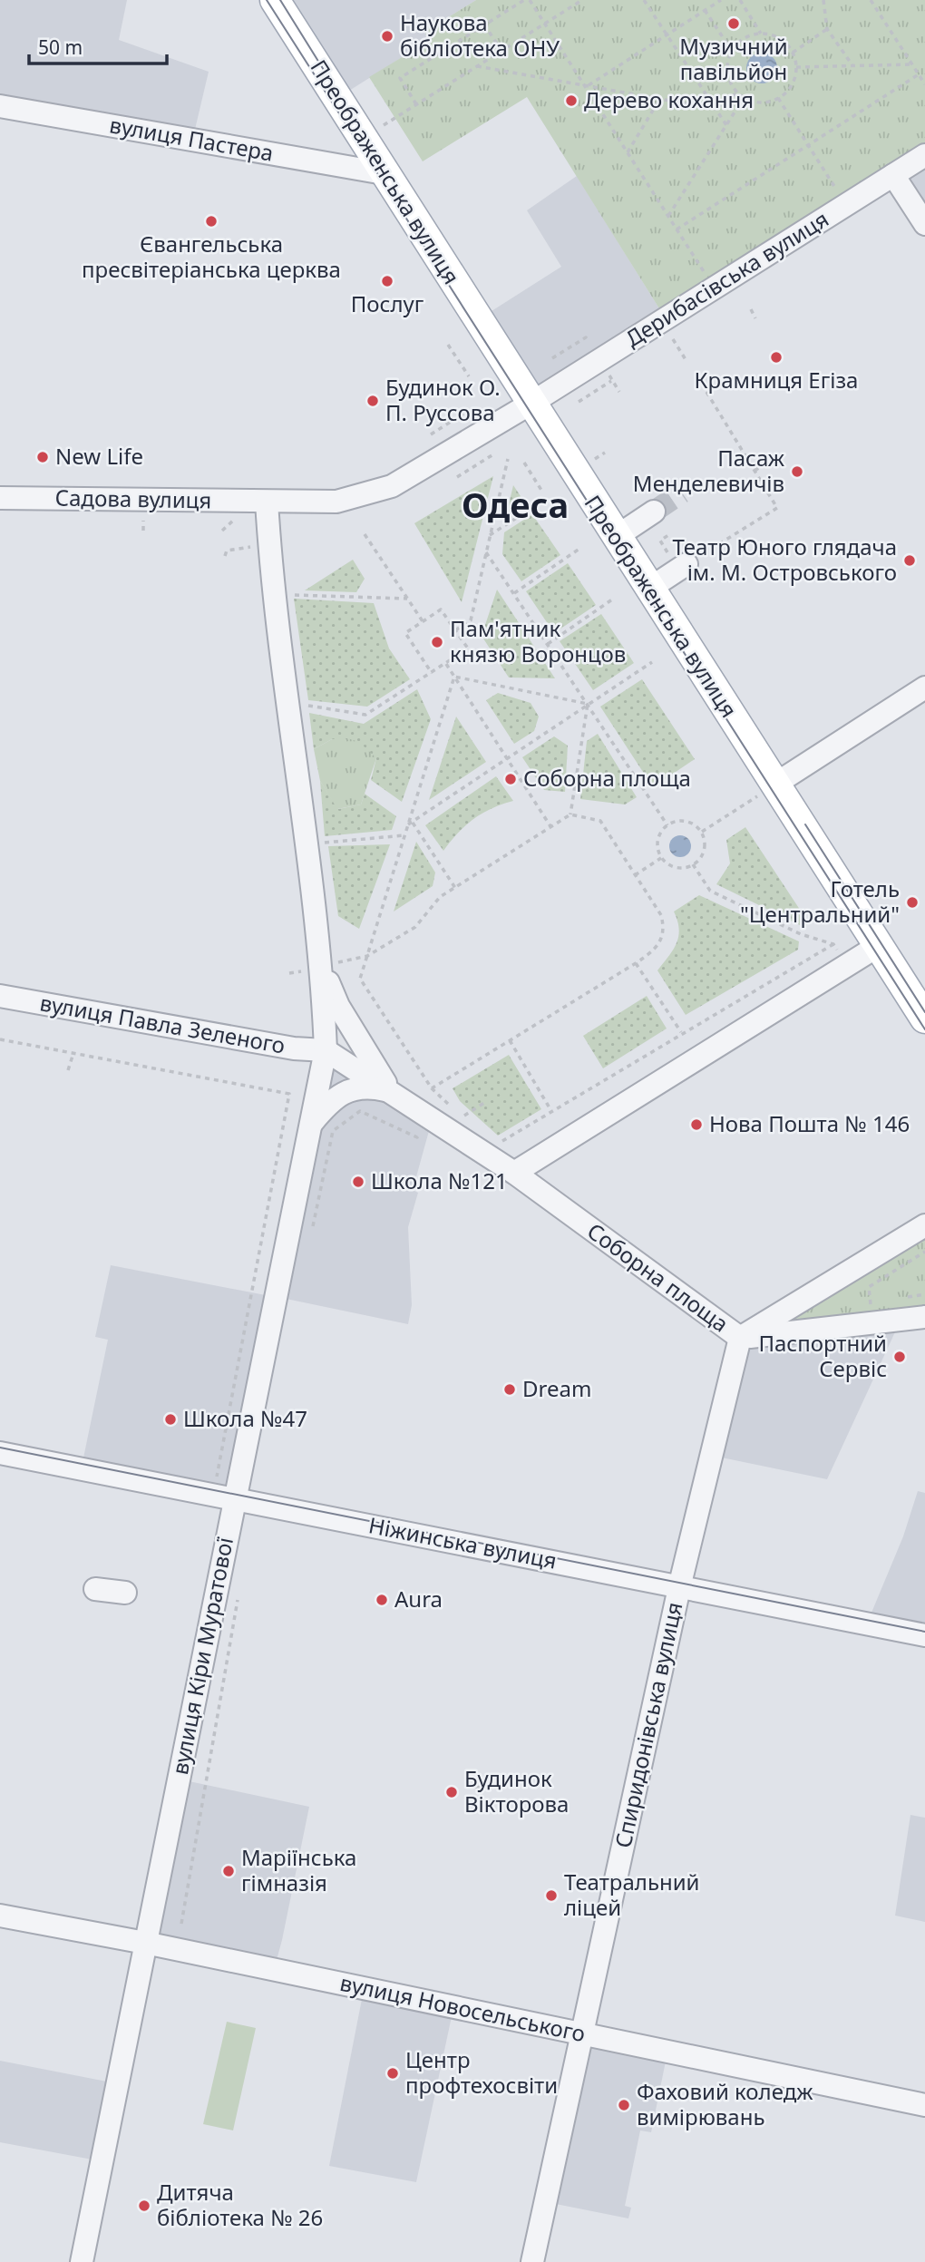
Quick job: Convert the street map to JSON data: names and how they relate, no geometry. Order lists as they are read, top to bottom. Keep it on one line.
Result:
{"streets":{"main road":["Преображенська вулиця"],"street":["вулиця Пастера","Дерибасівська вулиця","Садова вулиця","вулиця Павла Зеленого","Соборна площа","Ніжинська вулиця","вулиця Кіри Муратової","Спиридонівська вулиця","вулиця Новосельського"]},"crossings":[["вулиця Пастера","Преображенська вулиця"],["Преображенська вулиця","Дерибасівська вулиця"],["Садова вулиця","Соборна площа"],["вулиця Павла Зеленого","Соборна площа"],["вулиця Павла Зеленого","вулиця Кіри Муратової"],["Соборна площа","вулиця Кіри Муратової"],["Соборна площа","Спиридонівська вулиця"],["Ніжинська вулиця","вулиця Кіри Муратової"],["Ніжинська вулиця","Спиридонівська вулиця"],["вулиця Кіри Муратової","вулиця Новосельського"],["Спиридонівська вулиця","вулиця Новосельського"]],"districts":["Одеса"],"places":["Музичний павільйон","Наукова бібліотека ОНУ","Дерево кохання","Євангельська пресвітеріанська церква","Послуг","Крамниця Егіза","Будинок О. П. Руссова","New Life","Пасаж Менделевичів","Театр Юного глядача ім. М. Островського","Пам'ятник князю Воронцов","Соборна площа","Готель \"Центральний\"","Нова Пошта № 146","Школа №121","Паспортний Сервіс","Dream","Школа №47","Aura","Будинок Вікторова","Маріїнська гімназія","Театральний ліцей","Центр профтехосвіти","Фаховий коледж вимірювань","Дитяча бібліотека № 26"],"scale_bar":"50 m"}
